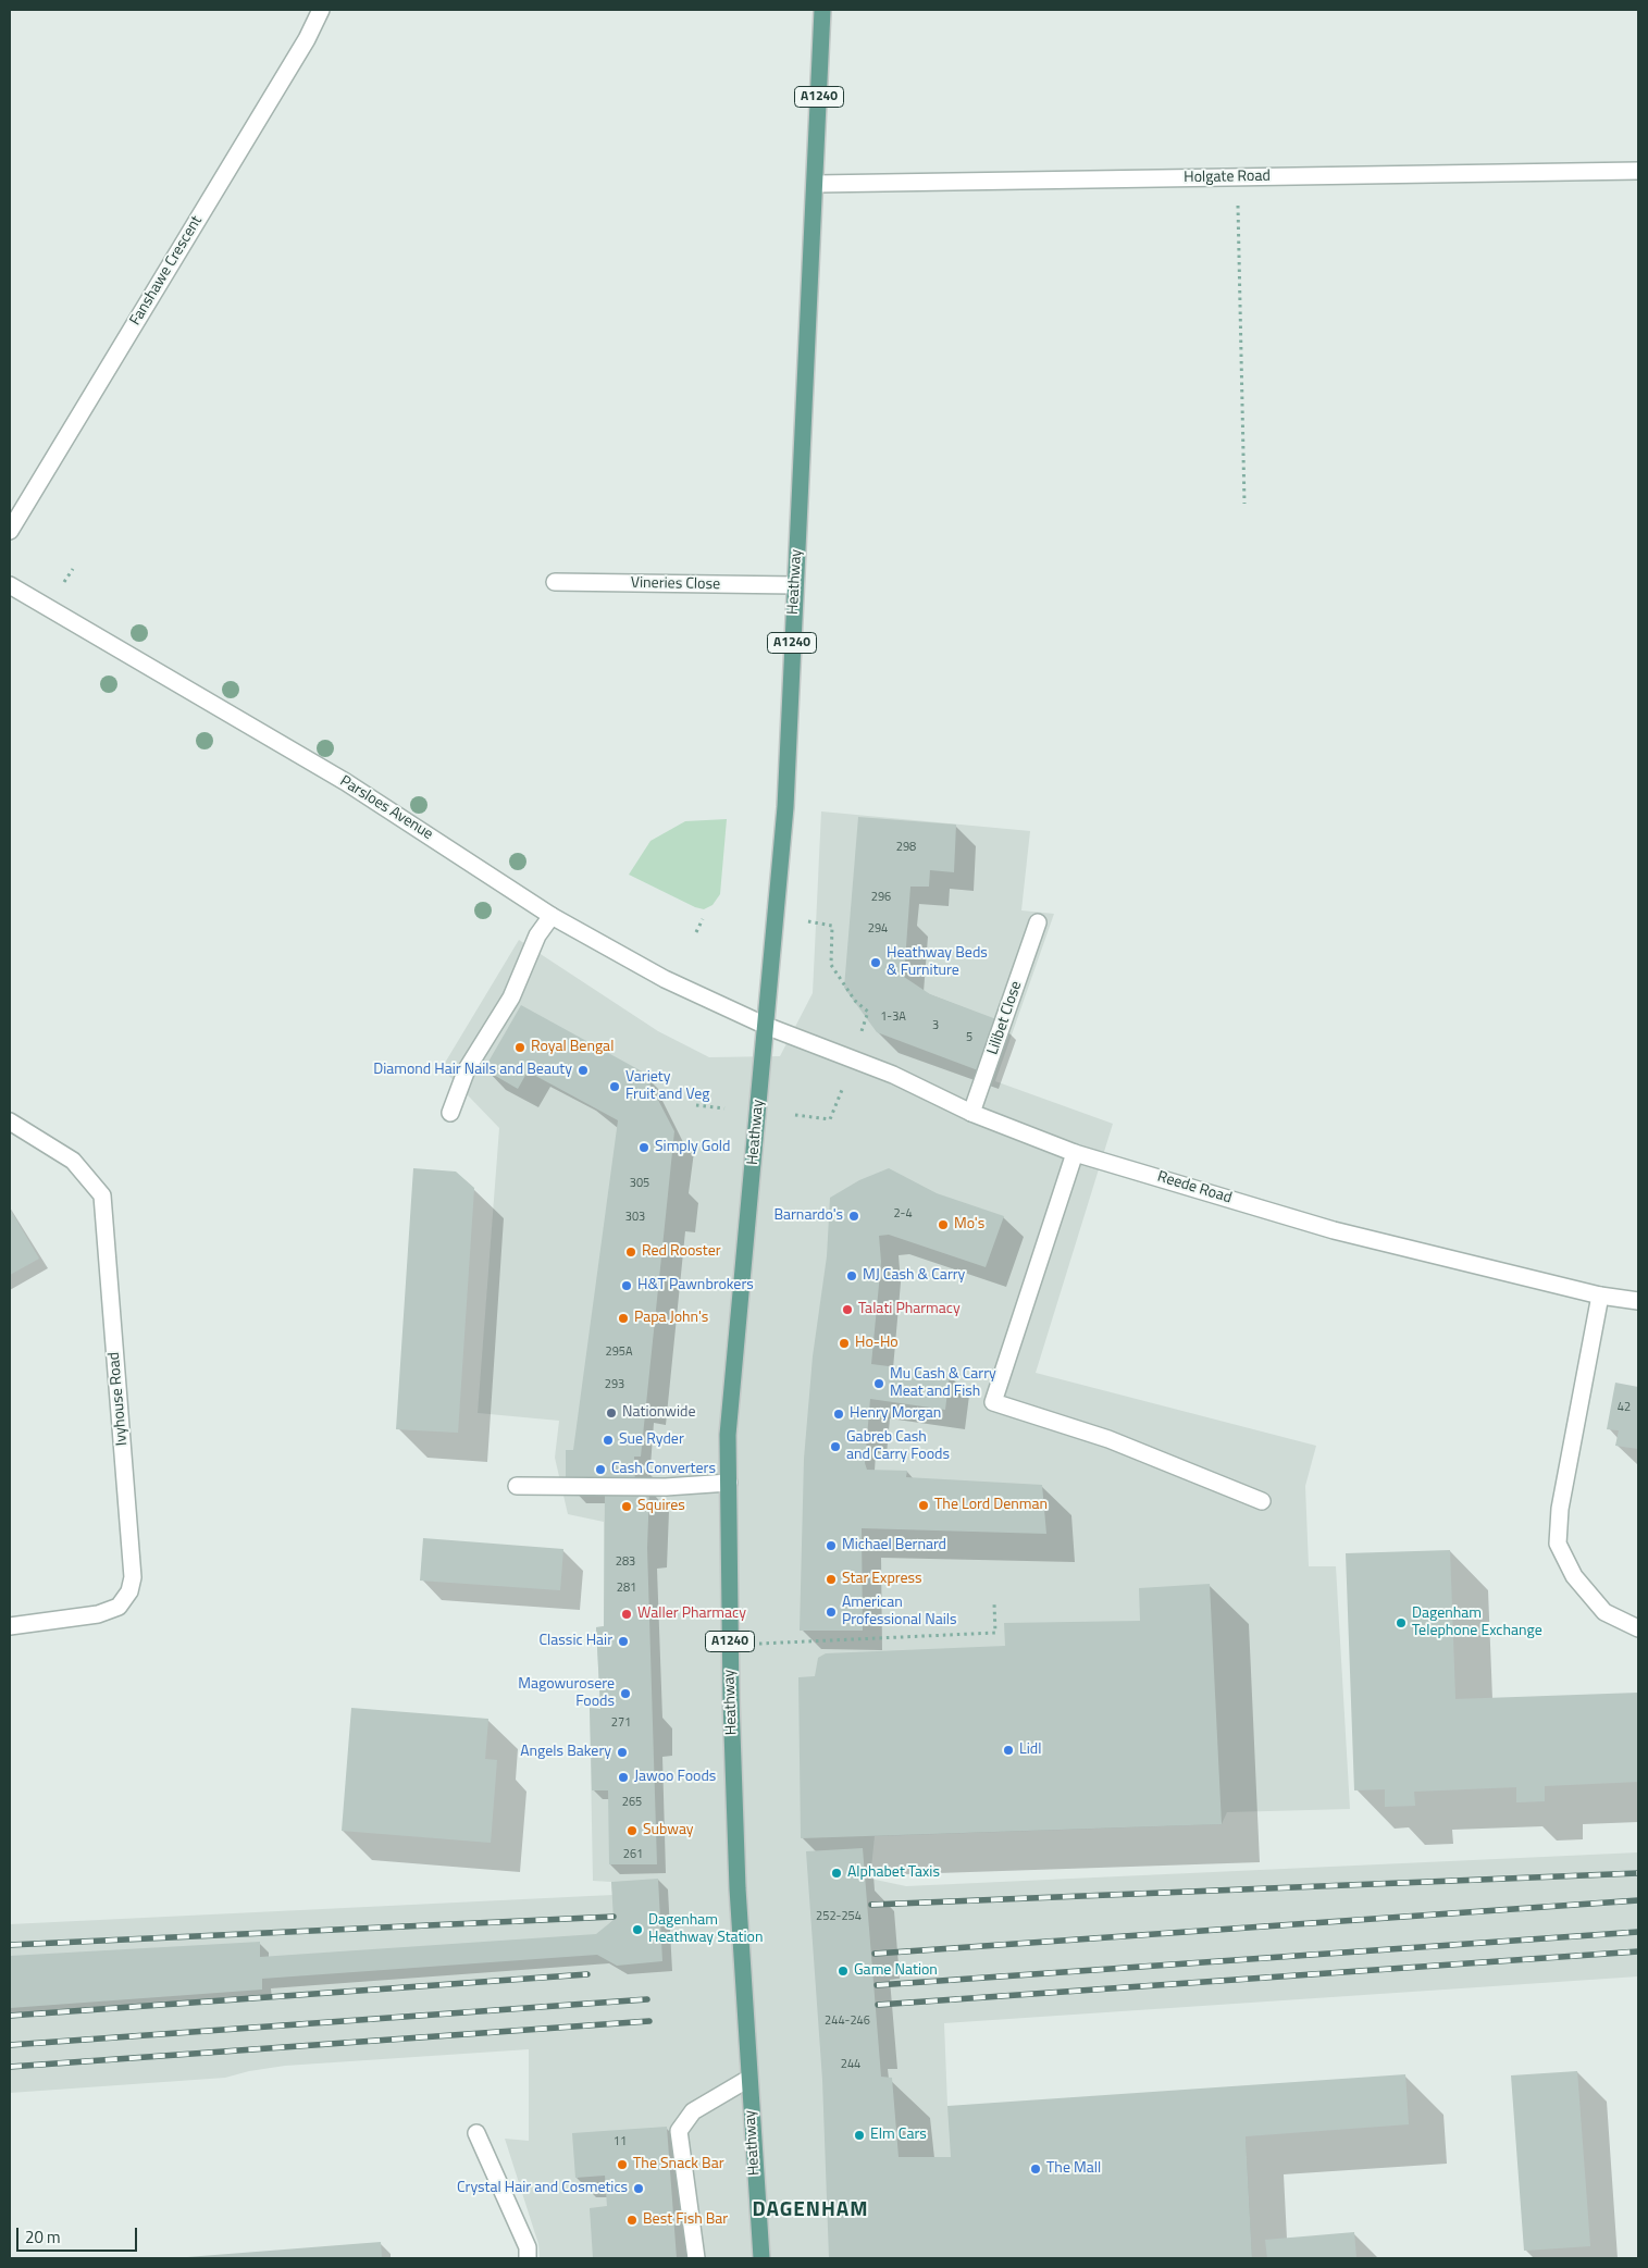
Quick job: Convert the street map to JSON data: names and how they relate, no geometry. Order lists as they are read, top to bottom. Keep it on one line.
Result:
{"streets":{"main road":["A1240","Heathway"],"street":["Holgate Road","Fanshawe Crescent","Vineries Close","Parsloes Avenue","Lilibet Close","Reede Road","Ivyhouse Road"]},"crossings":[["Holgate Road","Heathway"],["Heathway","Vineries Close"],["Heathway","Parsloes Avenue"],["Heathway","Reede Road"],["Parsloes Avenue","Reede Road"],["Lilibet Close","Reede Road"]],"districts":["DAGENHAM"],"places":["Heathway Beds & Furniture","Royal Bengal","Diamond Hair Nails and Beauty","Variety Fruit and Veg","Simply Gold","Barnardo's","Mo's","Red Rooster","MJ Cash & Carry","H&T Pawnbrokers","Talati Pharmacy","Papa John's","Ho-Ho","Mu Cash & Carry Meat and Fish","Nationwide","Henry Morgan","Sue Ryder","Gabreb Cash and Carry Foods","Cash Converters","The Lord Denman","Squires","Michael Bernard","Star Express","American Professional Nails","Waller Pharmacy","Dagenham Telephone Exchange","Classic Hair","Magowurosere Foods","Lidl","Angels Bakery","Jawoo Foods","Subway","Alphabet Taxis","Dagenham Heathway Station","Game Nation","Elm Cars","The Snack Bar","The Mall","Crystal Hair and Cosmetics","Best Fish Bar"],"house_numbers":["298","296","294","1-3A","3","5","305","2-4","303","295A","293","42","283","281","271","265","261","252-254","244-246","244","11"],"scale_bar":"20 m"}
